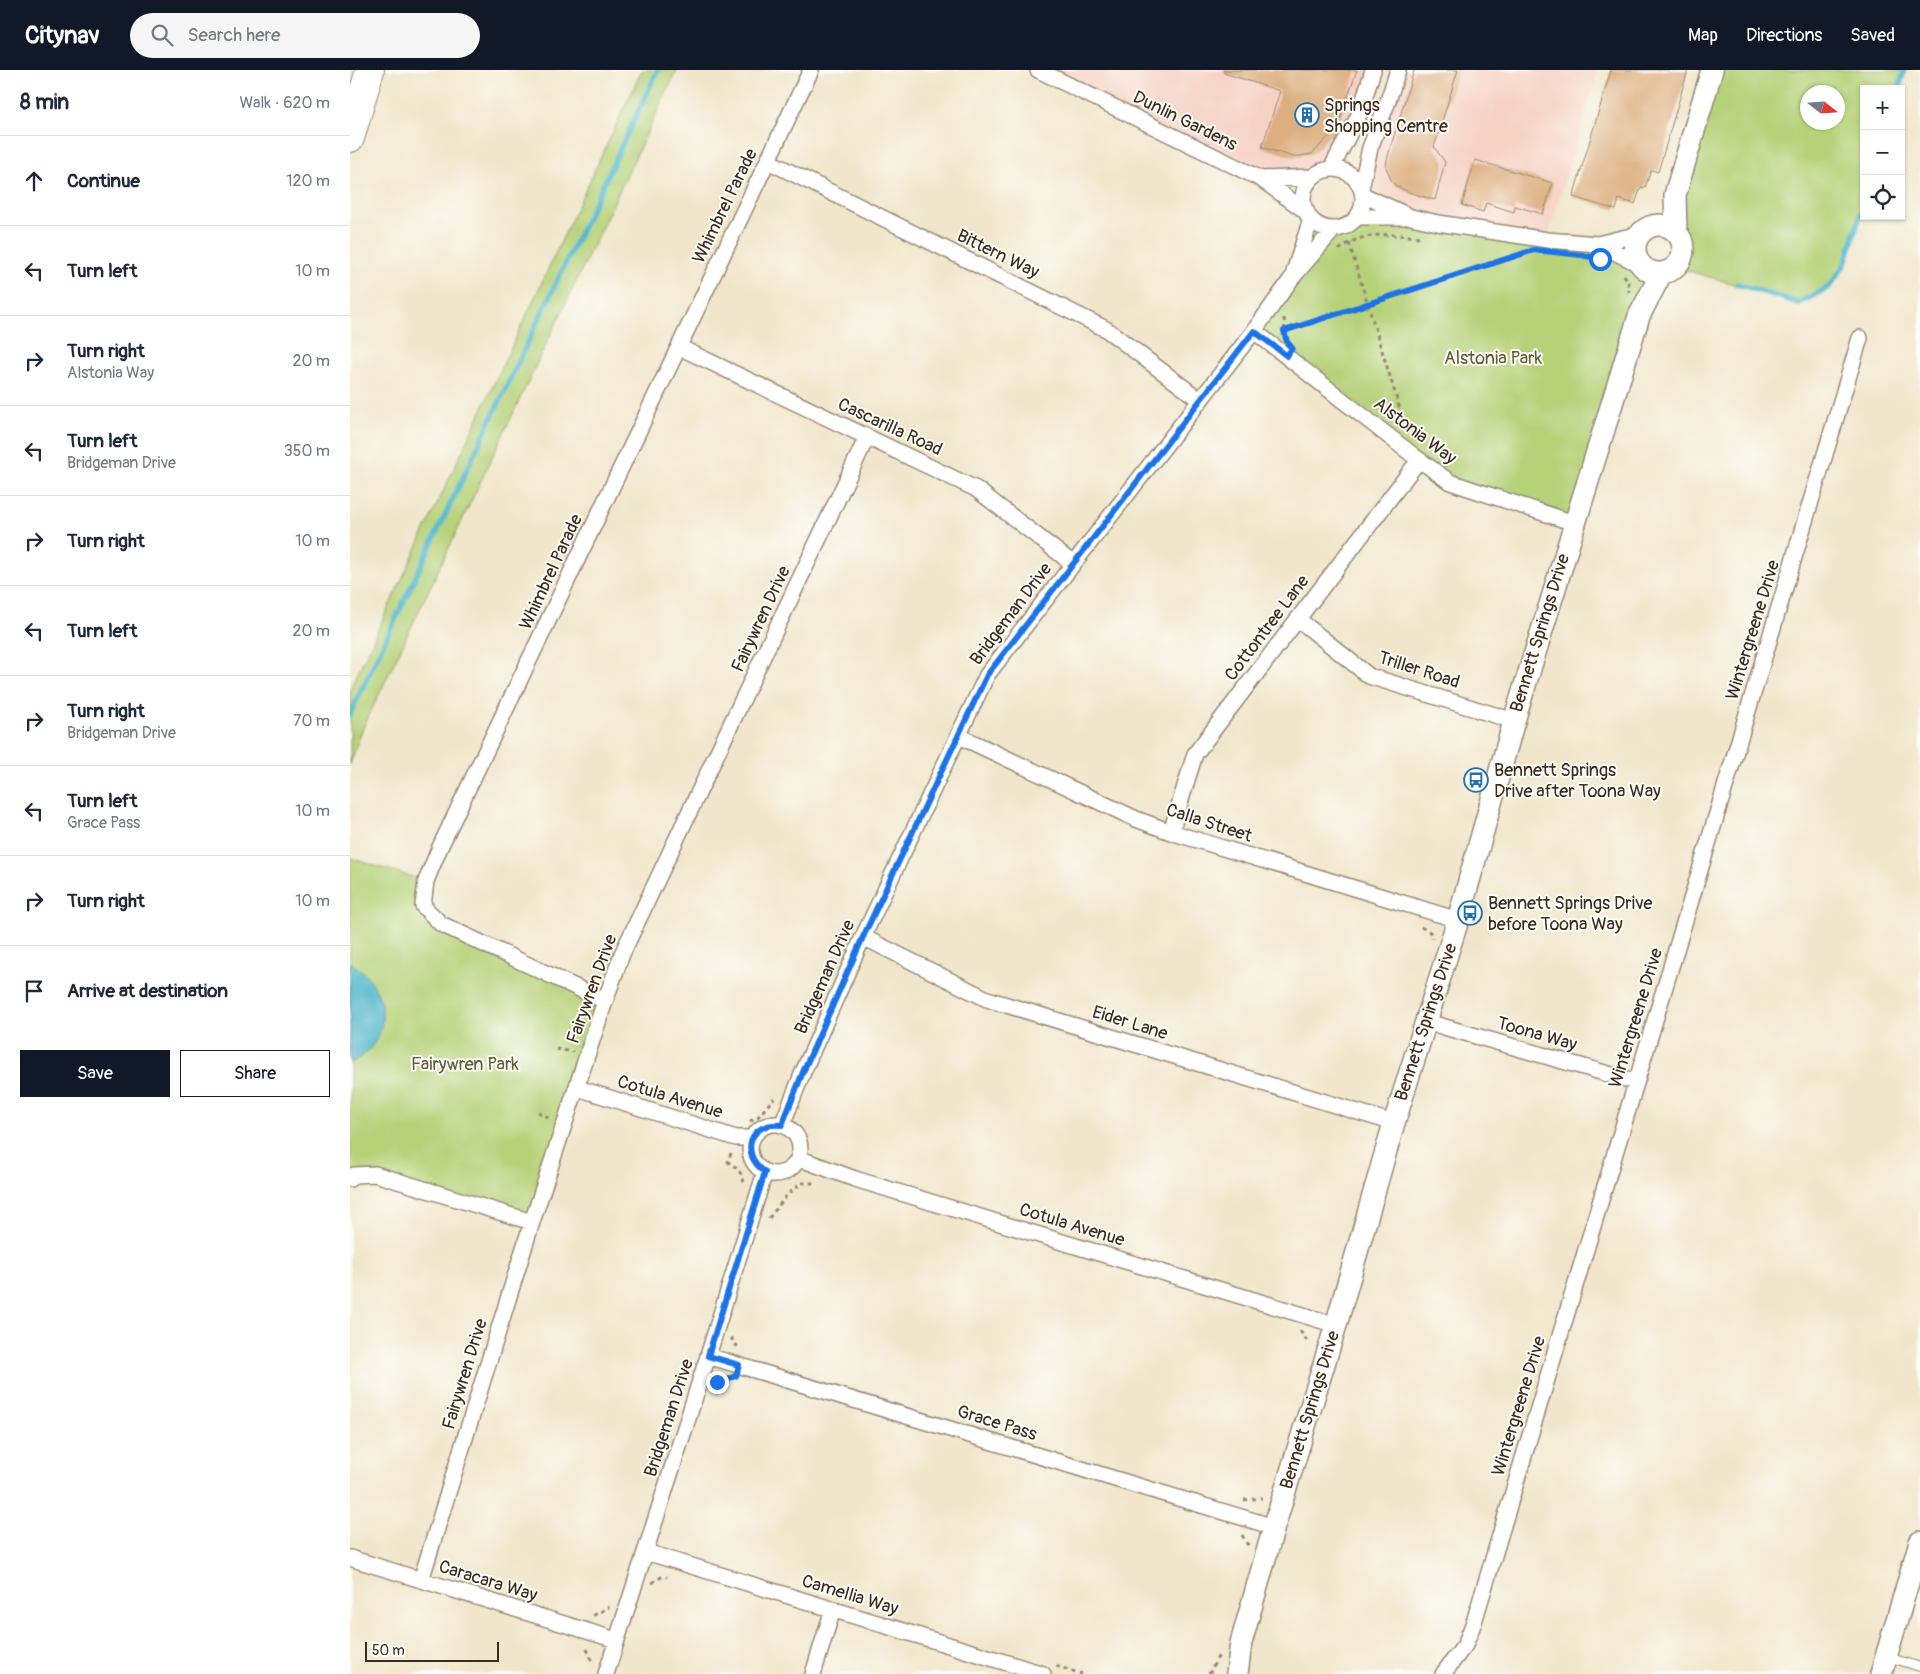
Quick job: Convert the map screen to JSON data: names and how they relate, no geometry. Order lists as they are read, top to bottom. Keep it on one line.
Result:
{"streets":{"street":["Dunlin Gardens","Whimbrel Parade","Bittern Way","Cascarilla Road","Alstonia Way","Bridgeman Drive","Fairywren Drive","Cottontree Lane","Wintergreene Drive","Bennett Springs Drive","Triller Road","Calla Street","Eider Lane","Toona Way","Cotula Avenue","Grace Pass","Caracara Way","Camellia Way"]},"crossings":[["Dunlin Gardens","Bridgeman Drive"],["Whimbrel Parade","Bittern Way"],["Whimbrel Parade","Cascarilla Road"],["Whimbrel Parade","Fairywren Drive"],["Bittern Way","Bridgeman Drive"],["Cascarilla Road","Bridgeman Drive"],["Cascarilla Road","Fairywren Drive"],["Alstonia Way","Bridgeman Drive"],["Alstonia Way","Cottontree Lane"],["Alstonia Way","Bennett Springs Drive"],["Bridgeman Drive","Calla Street"],["Bridgeman Drive","Eider Lane"],["Bridgeman Drive","Cotula Avenue"],["Bridgeman Drive","Grace Pass"],["Bridgeman Drive","Caracara Way"],["Bridgeman Drive","Camellia Way"],["Fairywren Drive","Cotula Avenue"],["Fairywren Drive","Caracara Way"],["Cottontree Lane","Triller Road"],["Cottontree Lane","Calla Street"],["Wintergreene Drive","Toona Way"],["Bennett Springs Drive","Triller Road"],["Bennett Springs Drive","Calla Street"],["Bennett Springs Drive","Eider Lane"],["Bennett Springs Drive","Toona Way"],["Bennett Springs Drive","Cotula Avenue"],["Bennett Springs Drive","Grace Pass"]],"parks":["Alstonia Park","Fairywren Park"],"places":{"building":["Springs Shopping Centre"],"bus stop":["Bennett Springs Drive after Toona Way","Bennett Springs Drive before Toona Way"]},"scale_bar":"50 m","north":"right","page":{"header":"Citynav","search":"Search here","nav":["Map","Directions","Saved"],"heading":["8 min","Walk · 620 m"],"map_buttons":["+","−"],"list":[["Continue","120 m"],["Turn left","10 m"],["Turn right","Alstonia Way","20 m"],["Turn left","Bridgeman Drive","350 m"],["Turn right","10 m"],["Turn left","20 m"],["Turn right","Bridgeman Drive","70 m"],["Turn left","Grace Pass","10 m"],["Turn right","10 m"],"Arrive at destination"],"buttons":["Save","Share"],"scale":"50 m"}}
